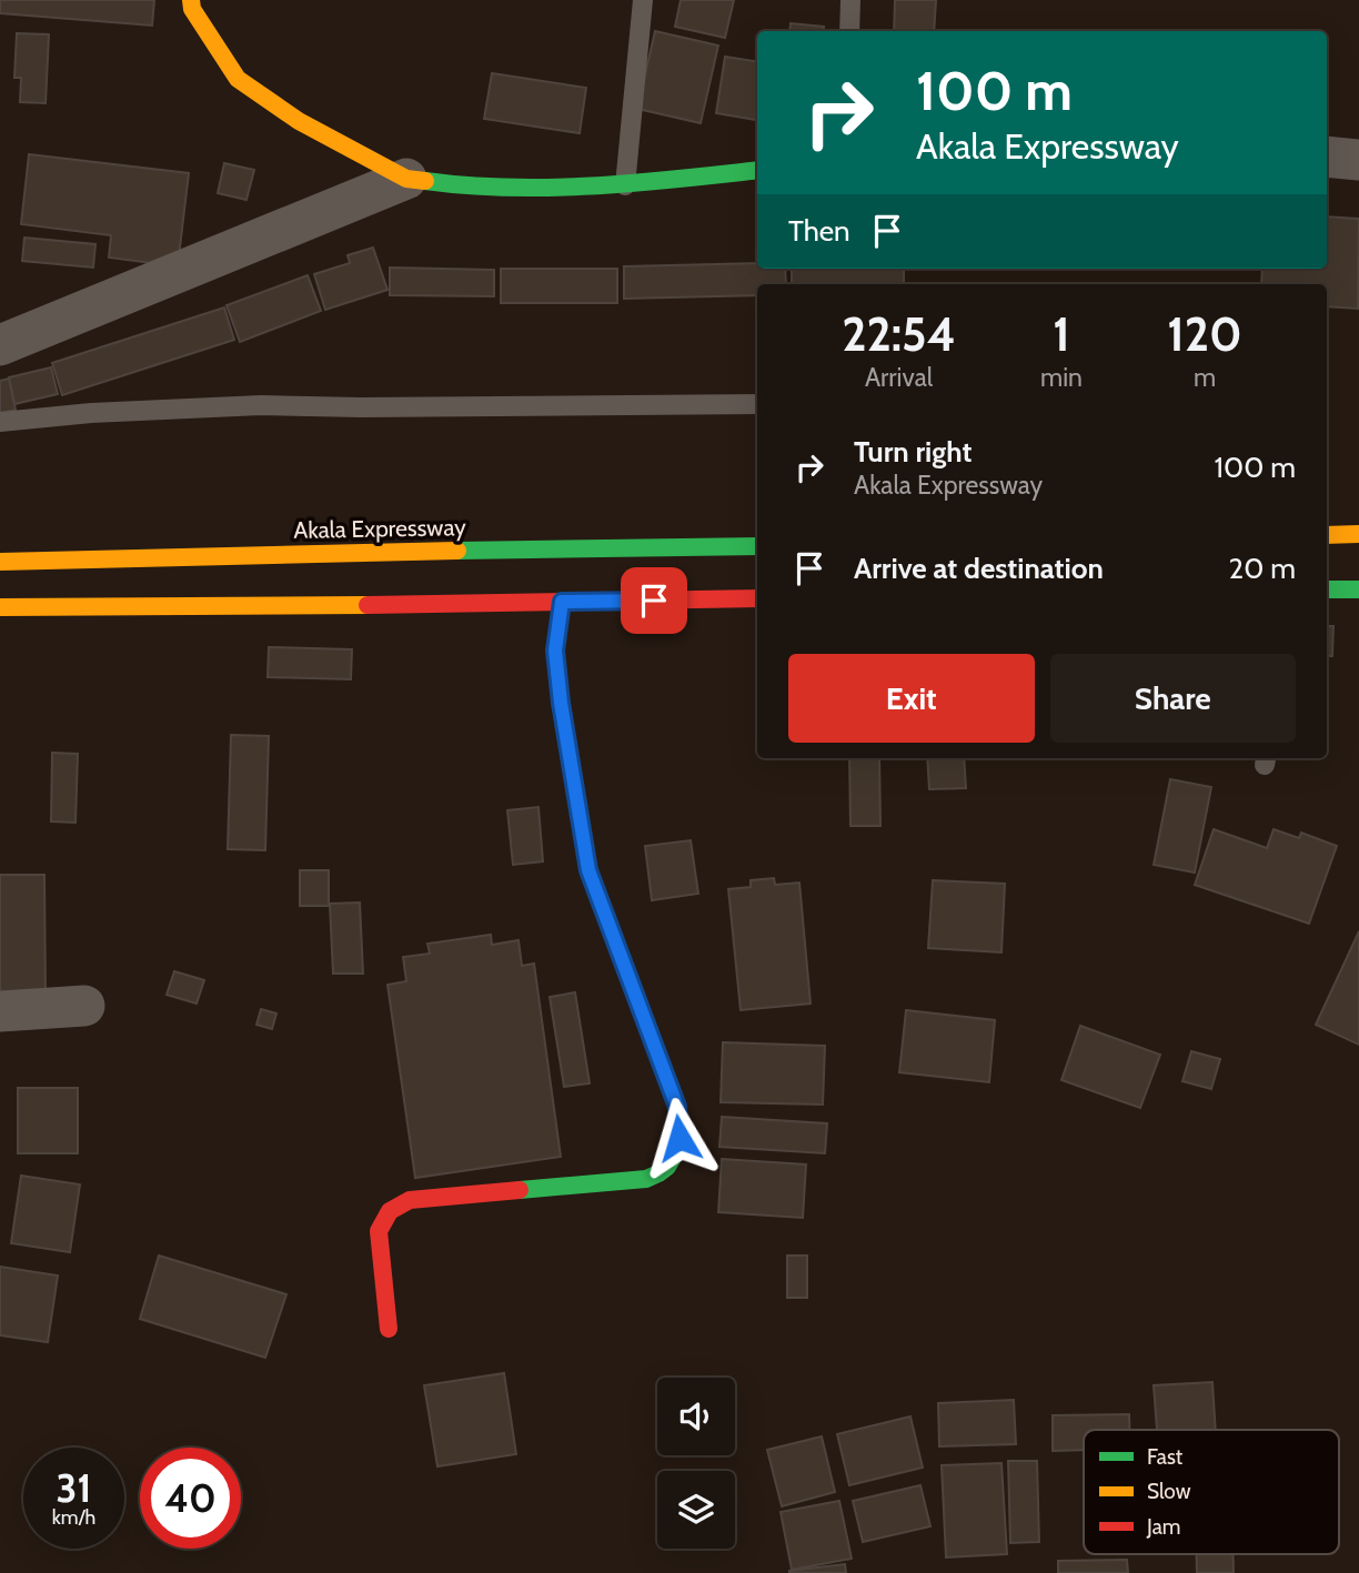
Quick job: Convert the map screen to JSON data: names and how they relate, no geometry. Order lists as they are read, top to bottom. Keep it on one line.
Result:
{"streets":{"street":["Akala Expressway"]},"legend":["Fast","Slow","Jam"],"page":{"turn":["100 m","Akala Expressway"],"then":"Then","eta":["22:54","Arrival","1","min","120","m"],"list":[{"name":"Turn right","note":"Akala Expressway","value":"100 m"},{"name":"Arrive at destination","value":"20 m"}],"buttons":["Exit","Share"],"speed":"31 km/h","limit":"40"}}
